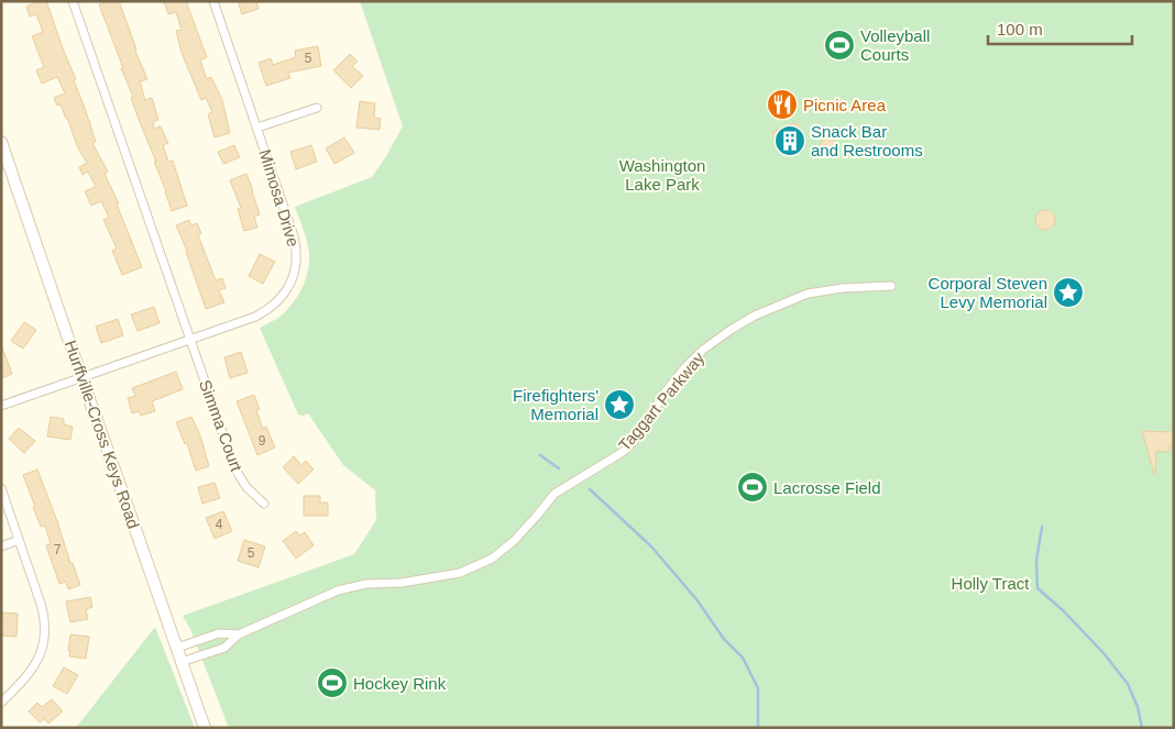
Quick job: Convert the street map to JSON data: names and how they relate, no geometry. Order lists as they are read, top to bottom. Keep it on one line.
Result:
{"streets":{"main road":["Hurffville-Cross Keys Road"],"street":["Mimosa Drive","Taggart Parkway","Simma Court"]},"crossings":[["Mimosa Drive","Simma Court"],["Mimosa Drive","Hurffville-Cross Keys Road"],["Taggart Parkway","Hurffville-Cross Keys Road"]],"parks":["Washington Lake Park","Holly Tract"],"places":{"sports":["Volleyball Courts","Lacrosse Field","Hockey Rink"],"restaurant":["Picnic Area"],"building":["Snack Bar and Restrooms"],"place":["Corporal Steven Levy Memorial","Firefighters' Memorial"]},"house_numbers":["5","9","4","7","5"],"scale_bar":"100 m"}
